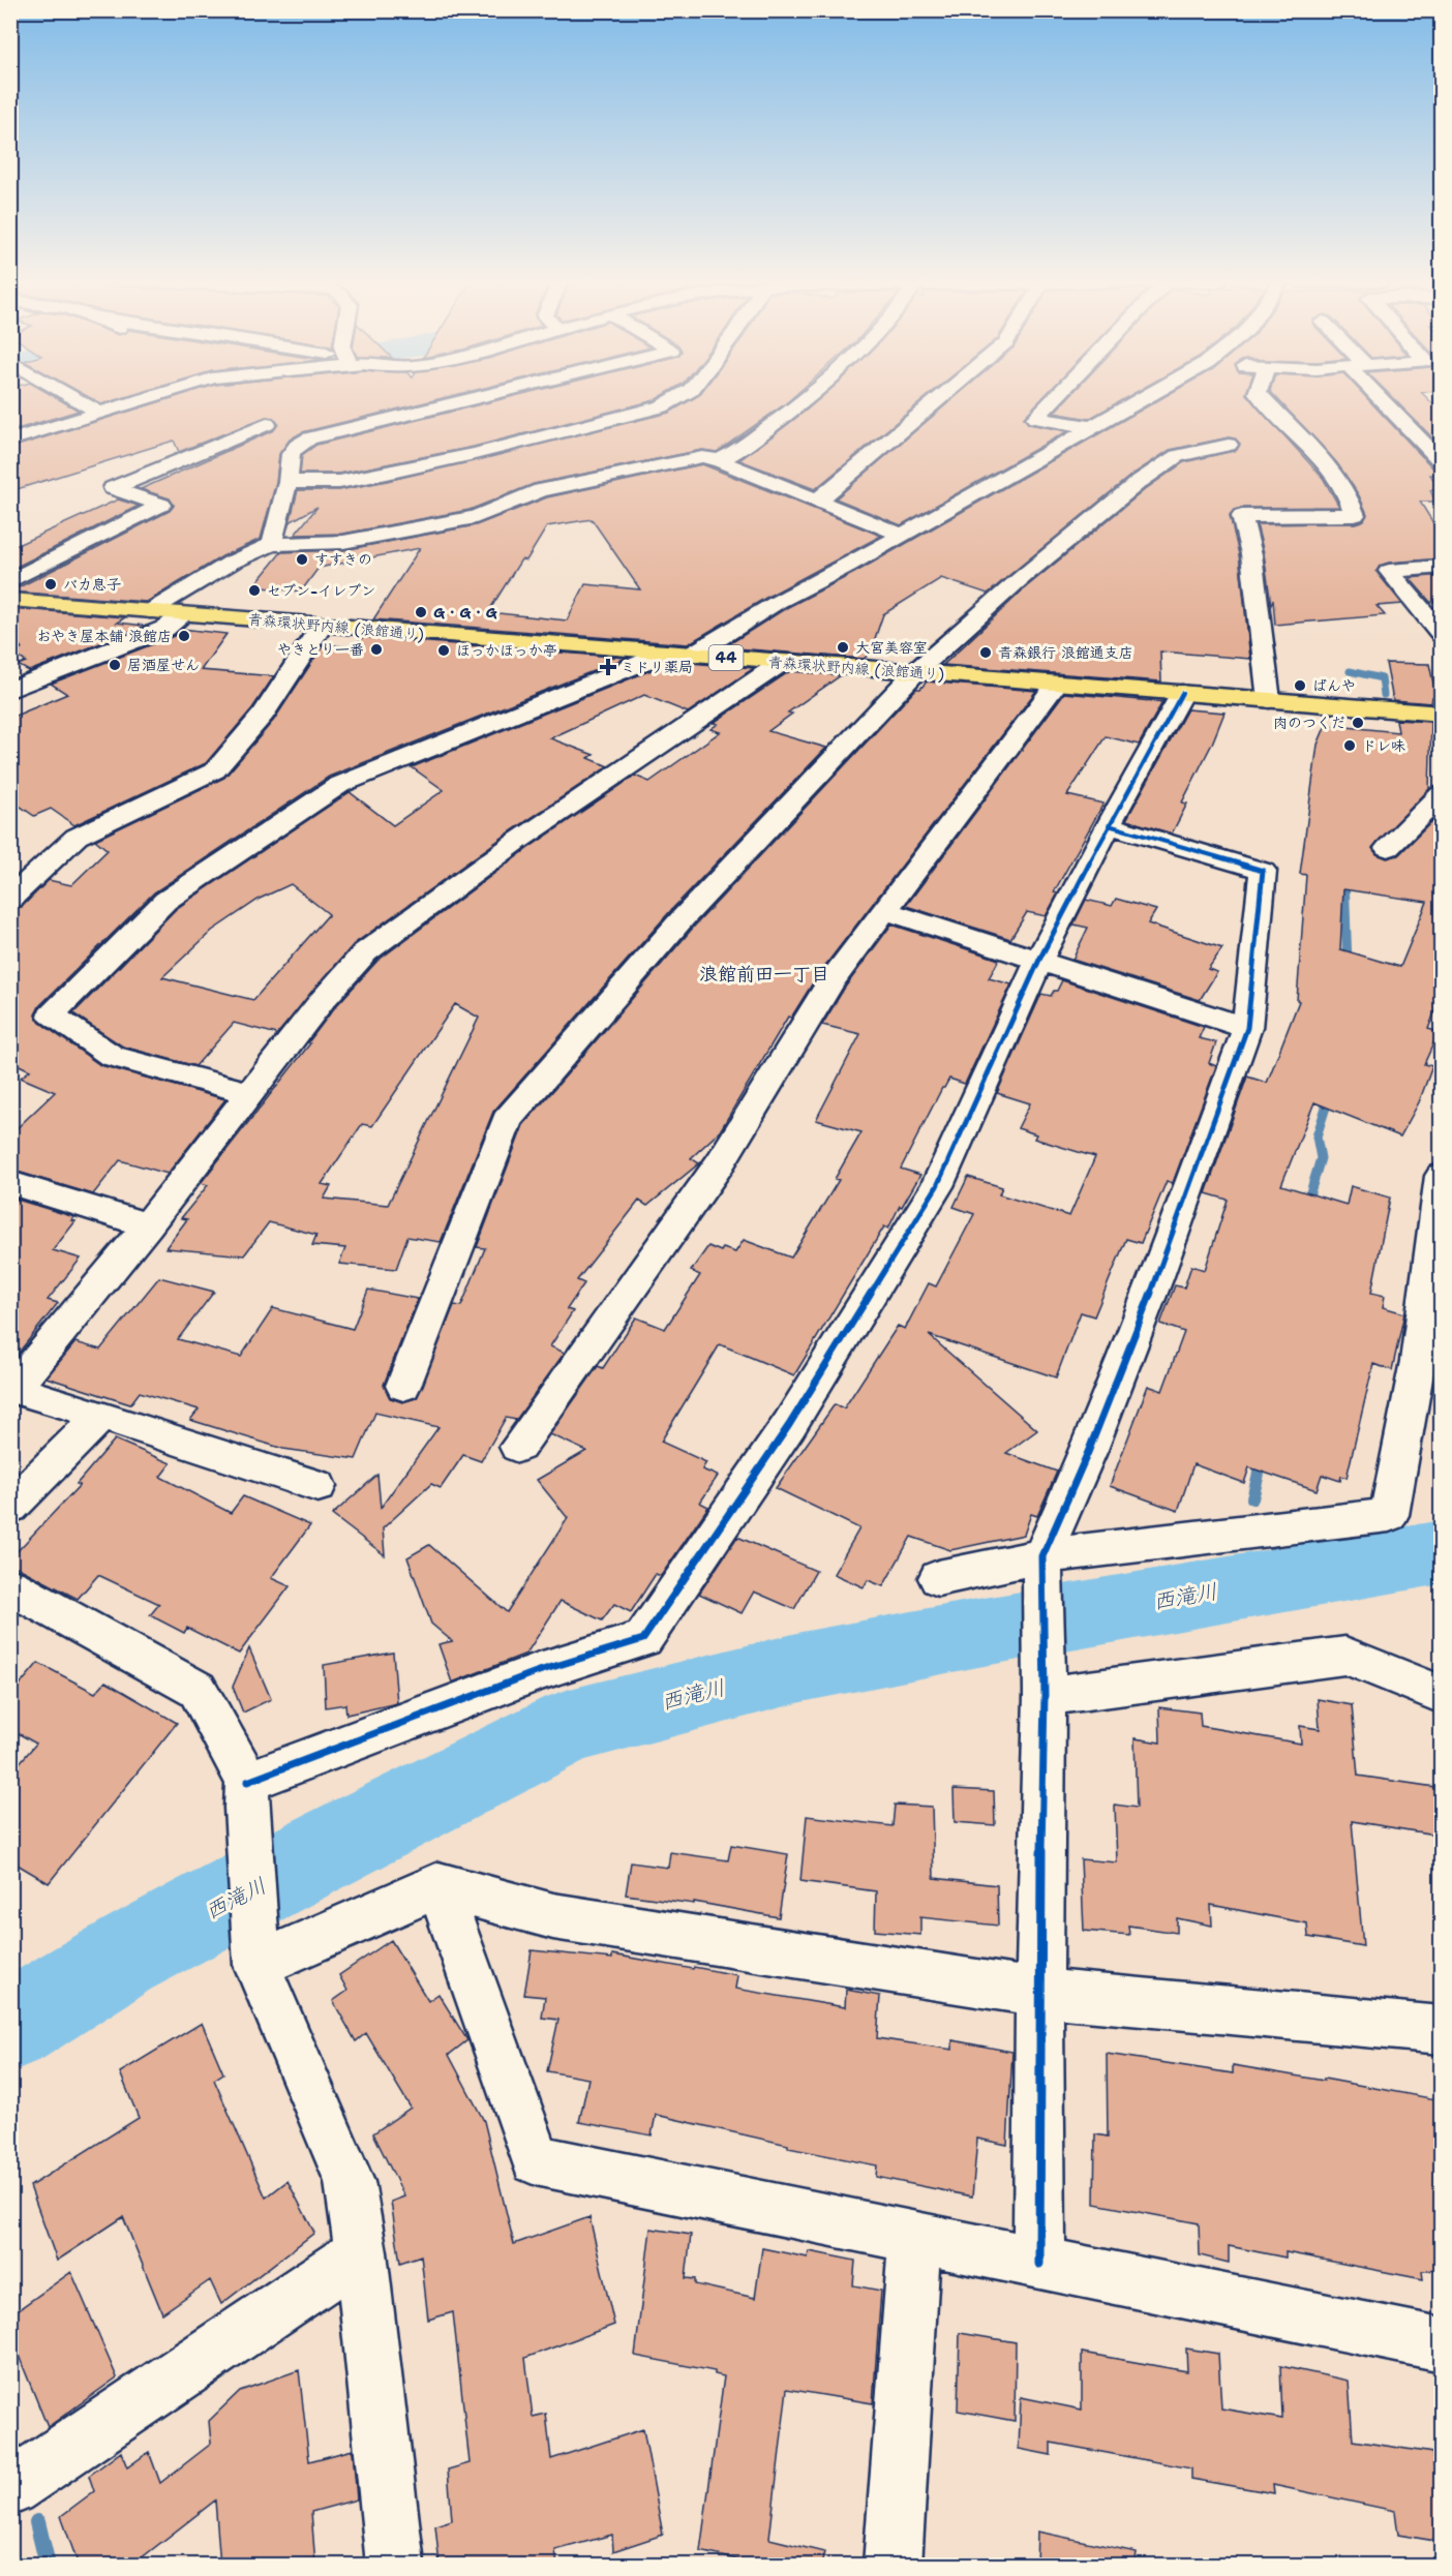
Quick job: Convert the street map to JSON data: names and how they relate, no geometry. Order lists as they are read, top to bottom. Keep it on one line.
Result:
{"streets":{"main road":["青森環状野内線 (浪館通り)","44"]},"districts":["浪館前田一丁目"],"water":["西滝川"],"places":{"other":["すすきの","バカ息子","セブン-イレブン","G・G・G","おやき屋本舗 浪館店","大宮美容室","やきとり一番","ほっかほっか亭","青森銀行 浪館通支店","居酒屋せん","ばんや","肉のつくだ","ドレ味"],"health":["ミドリ薬局"]}}
